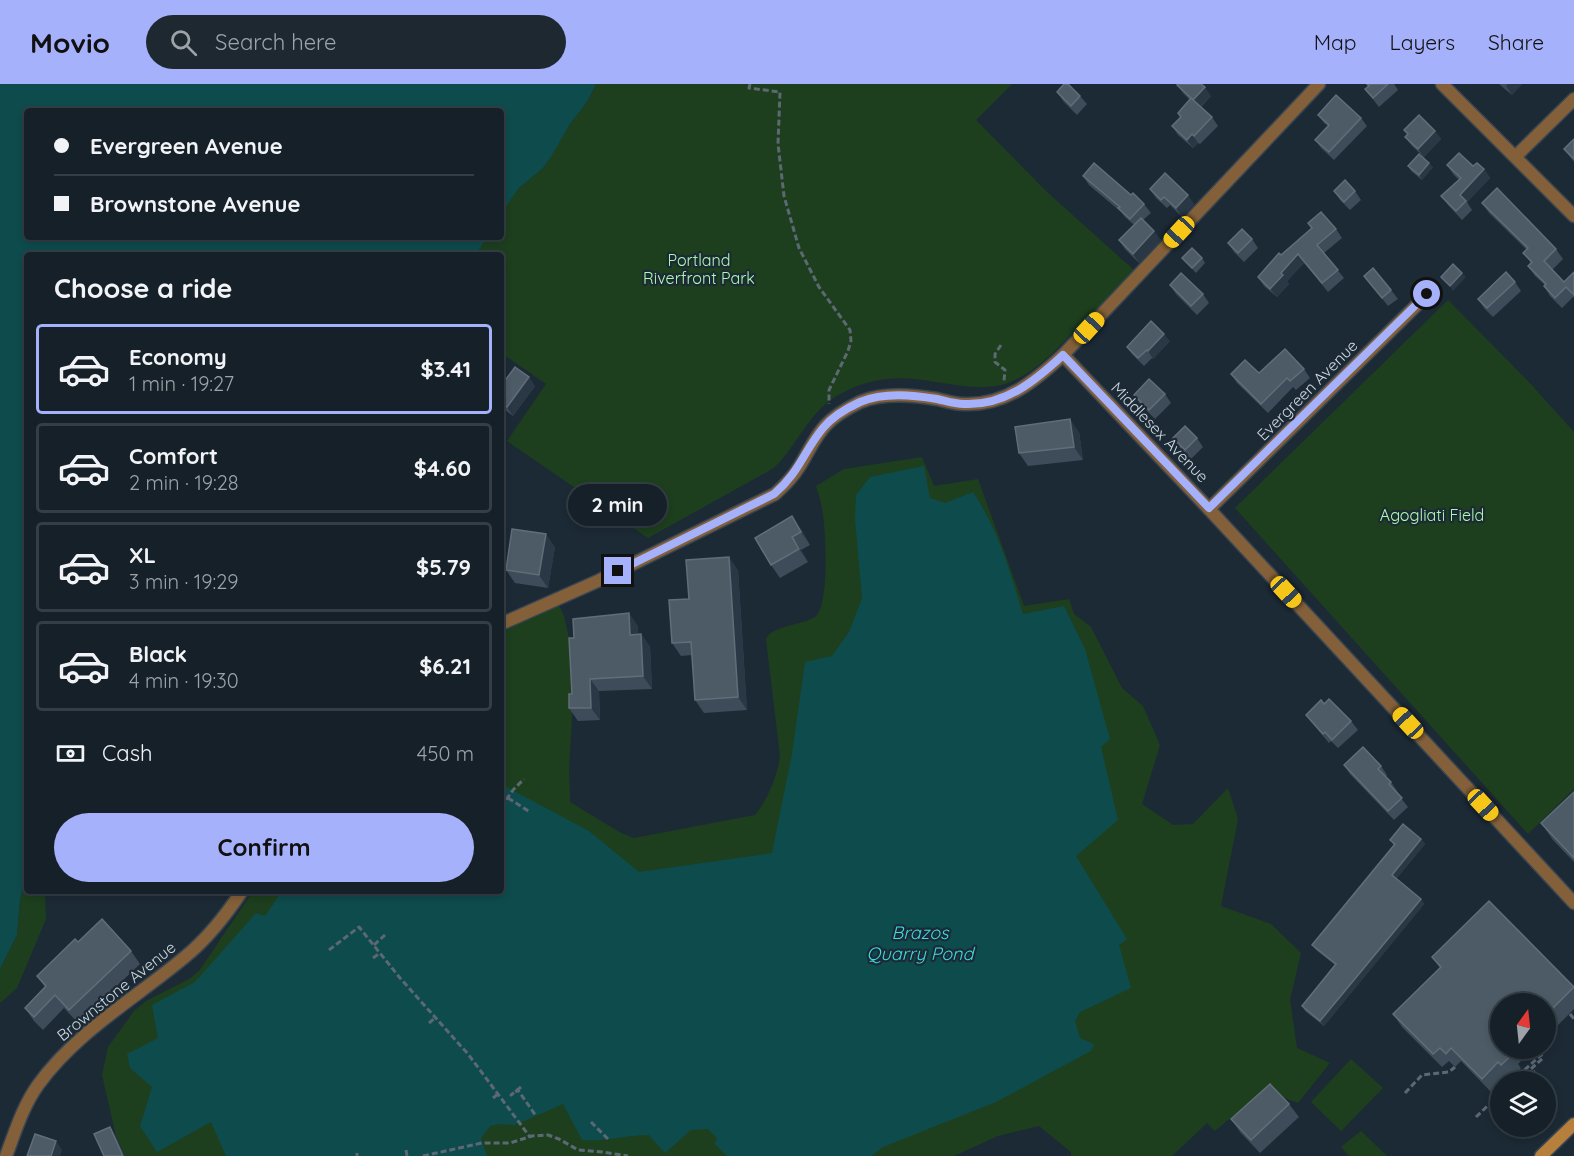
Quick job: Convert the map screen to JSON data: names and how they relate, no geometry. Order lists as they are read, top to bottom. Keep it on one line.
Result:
{"streets":{"street":["Evergreen Avenue","Middlesex Avenue","Brownstone Avenue"]},"crossings":[["Evergreen Avenue","Middlesex Avenue"]],"water":["Brazos Quarry Pond"],"parks":["Portland Riverfront Park","Agogliati Field"],"north":"top","page":{"header":"Movio","search":"Search here","nav":["Map","Layers","Share"],"banner":["Evergreen Avenue","Brownstone Avenue"],"heading":"Choose a ride","list":[{"name":"Economy","note":"1 min · 19:27","value":"$3.41"},{"name":"Comfort","note":"2 min · 19:28","value":"$4.60"},{"name":"XL","note":"3 min · 19:29","value":"$5.79"},{"name":"Black","note":"4 min · 19:30","value":"$6.21"}],"bubble":"2 min","pay":["Cash","450 m"],"buttons":"Confirm"}}
